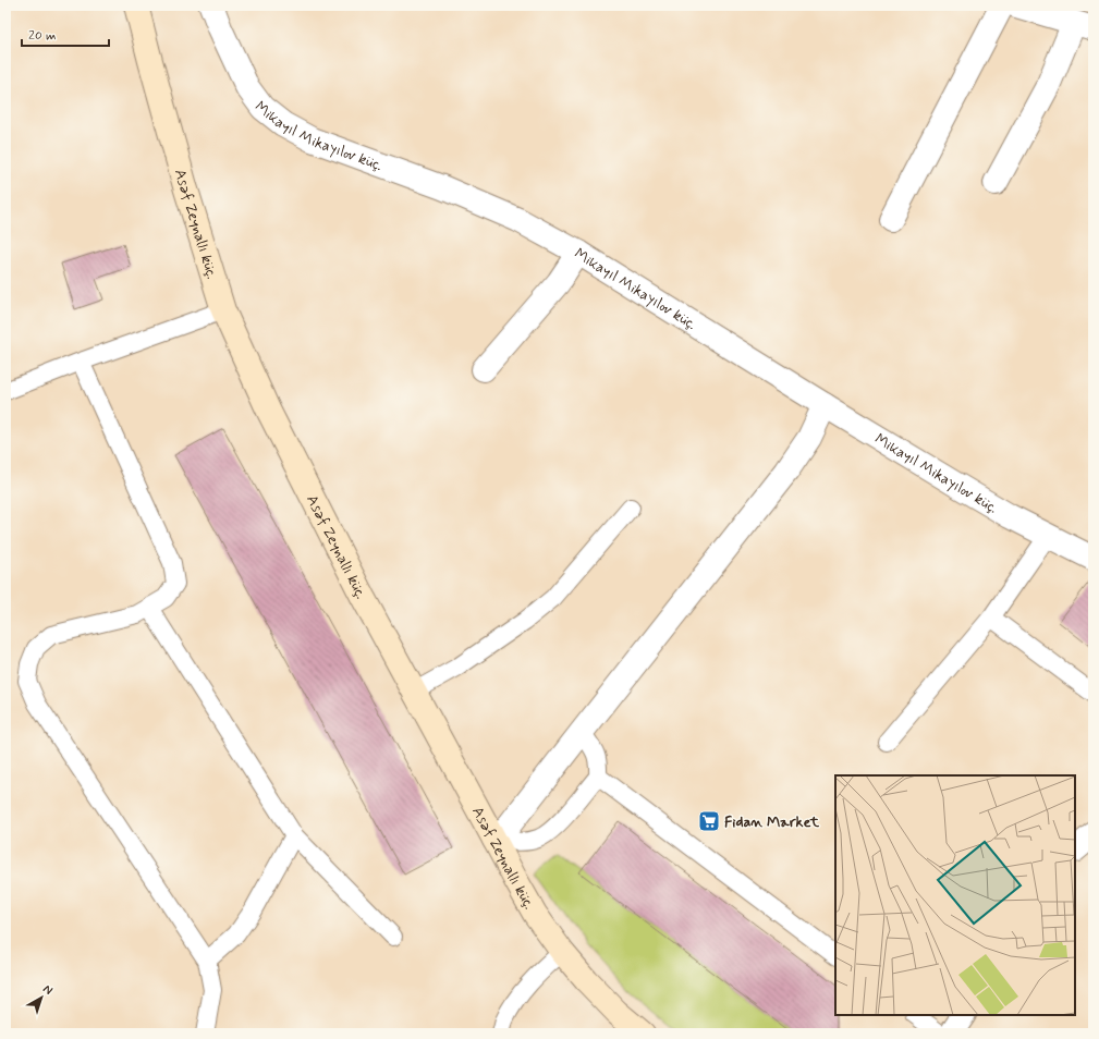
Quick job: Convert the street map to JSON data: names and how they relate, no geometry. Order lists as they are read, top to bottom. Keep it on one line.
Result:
{"streets":{"main road":["Asəf Zeynallı küç."],"street":["Mikayıl Mikayılov küç."]},"places":{"supermarket":["Fidan Market"]},"scale_bar":"20 m","north":"top right"}
